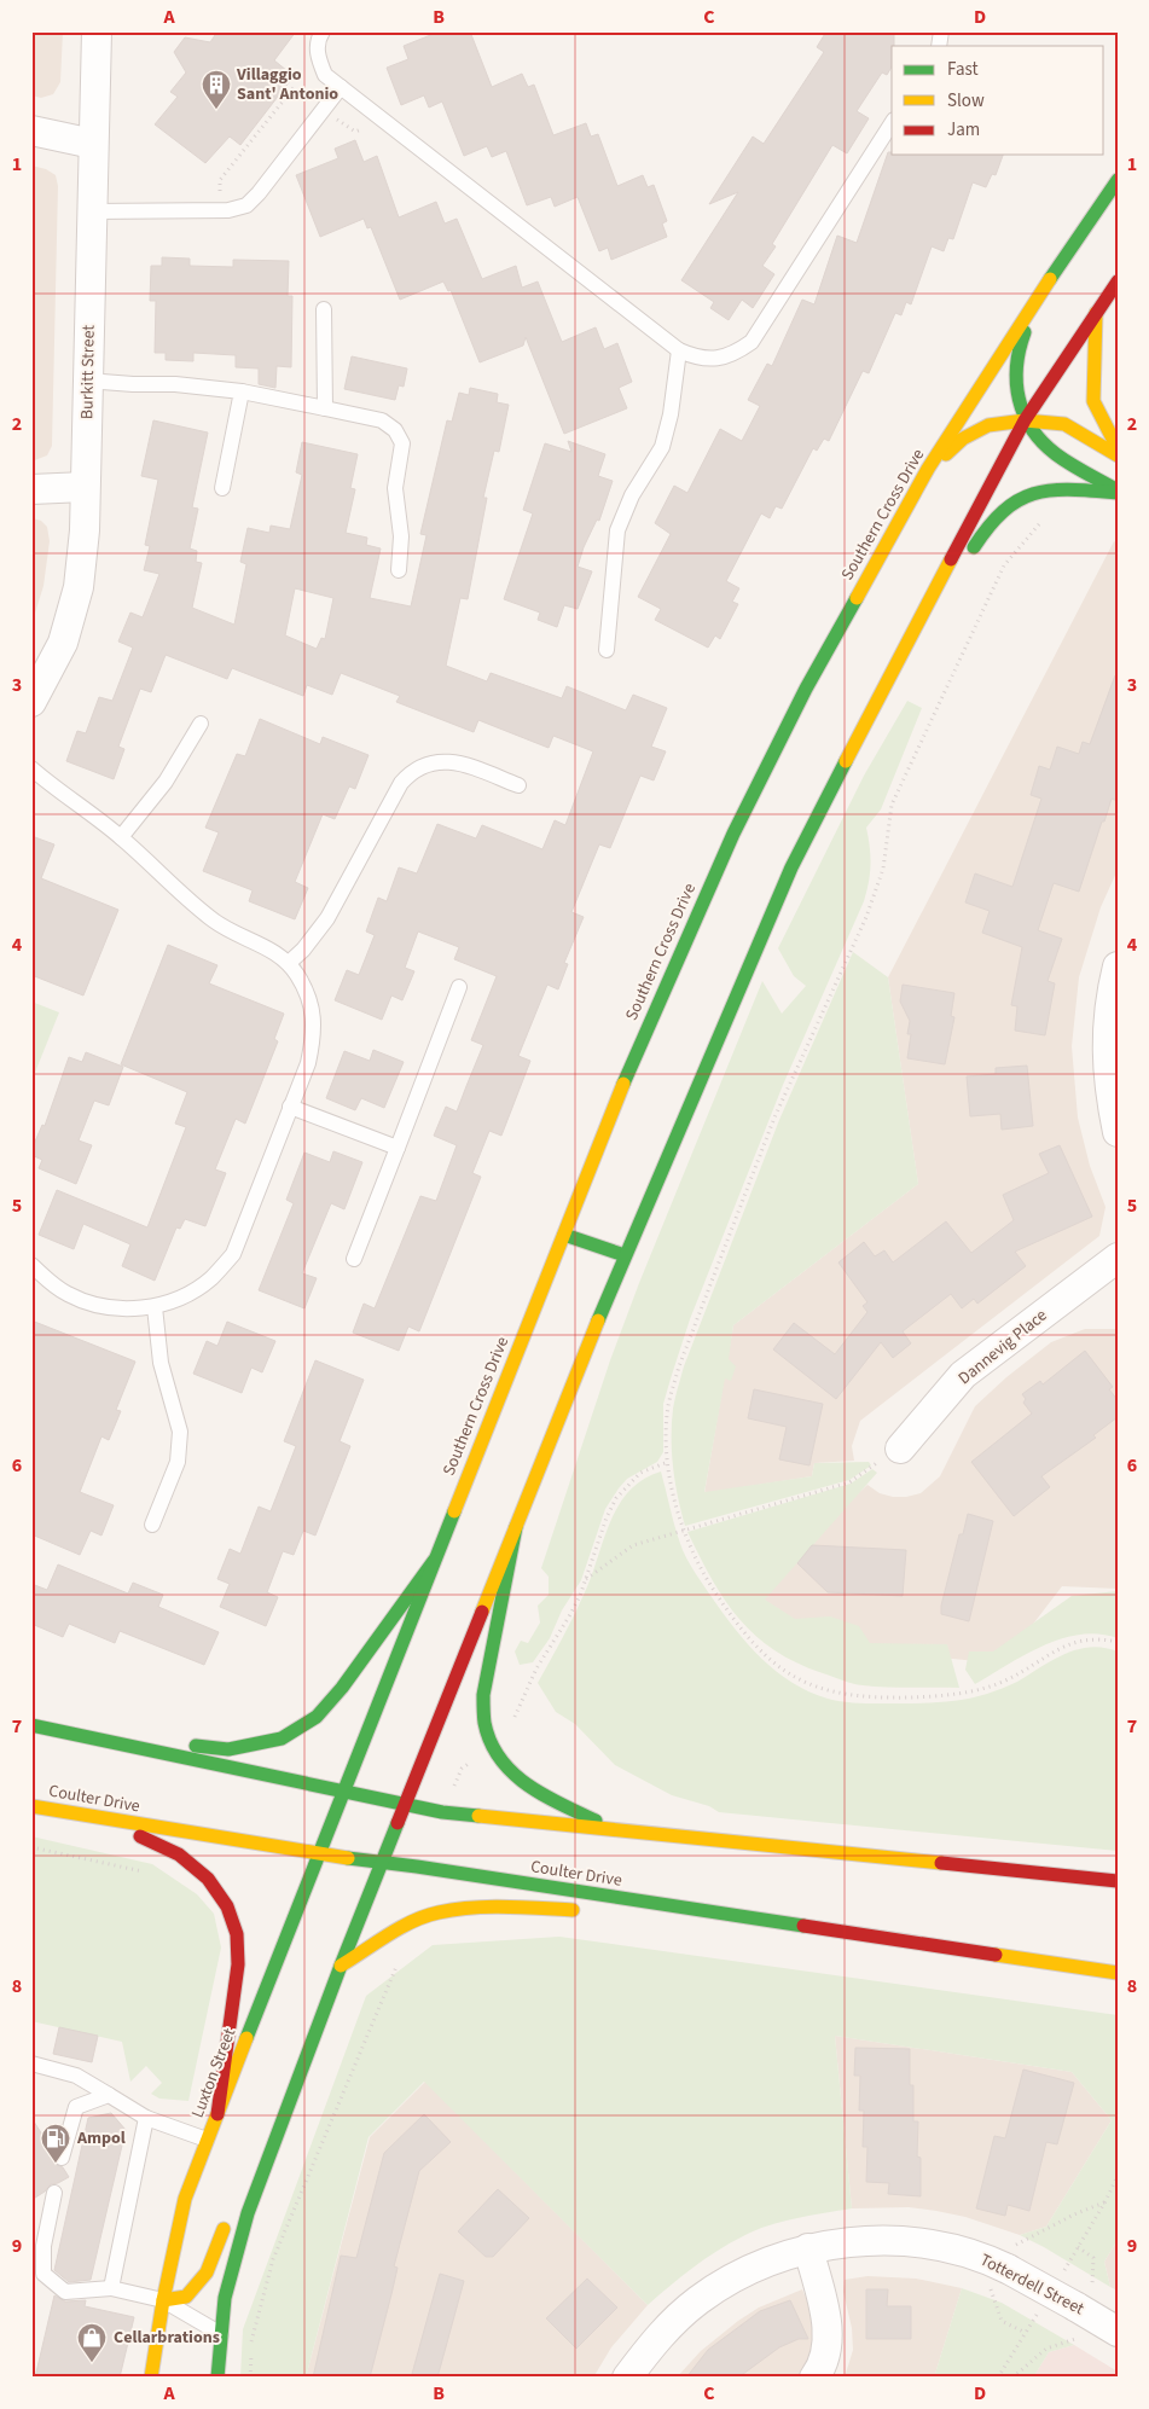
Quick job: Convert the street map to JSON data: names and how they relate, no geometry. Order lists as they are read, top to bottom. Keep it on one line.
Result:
{"streets":{"main road":["Southern Cross Drive","Coulter Drive","Luxton Street"],"street":["Burkitt Street","Dannevig Place","Totterdell Street"]},"crossings":[["Southern Cross Drive","Luxton Street"],["Coulter Drive","Luxton Street"]],"places":{"building":["Villaggio Sant' Antonio"],"fuel station":["Ampol"],"shop":["Cellarbrations"]},"legend":["Fast","Slow","Jam"],"grid":{"columns":["A","B","C","D"],"rows":["1","2","3","4","5","6","7","8","9"]}}
